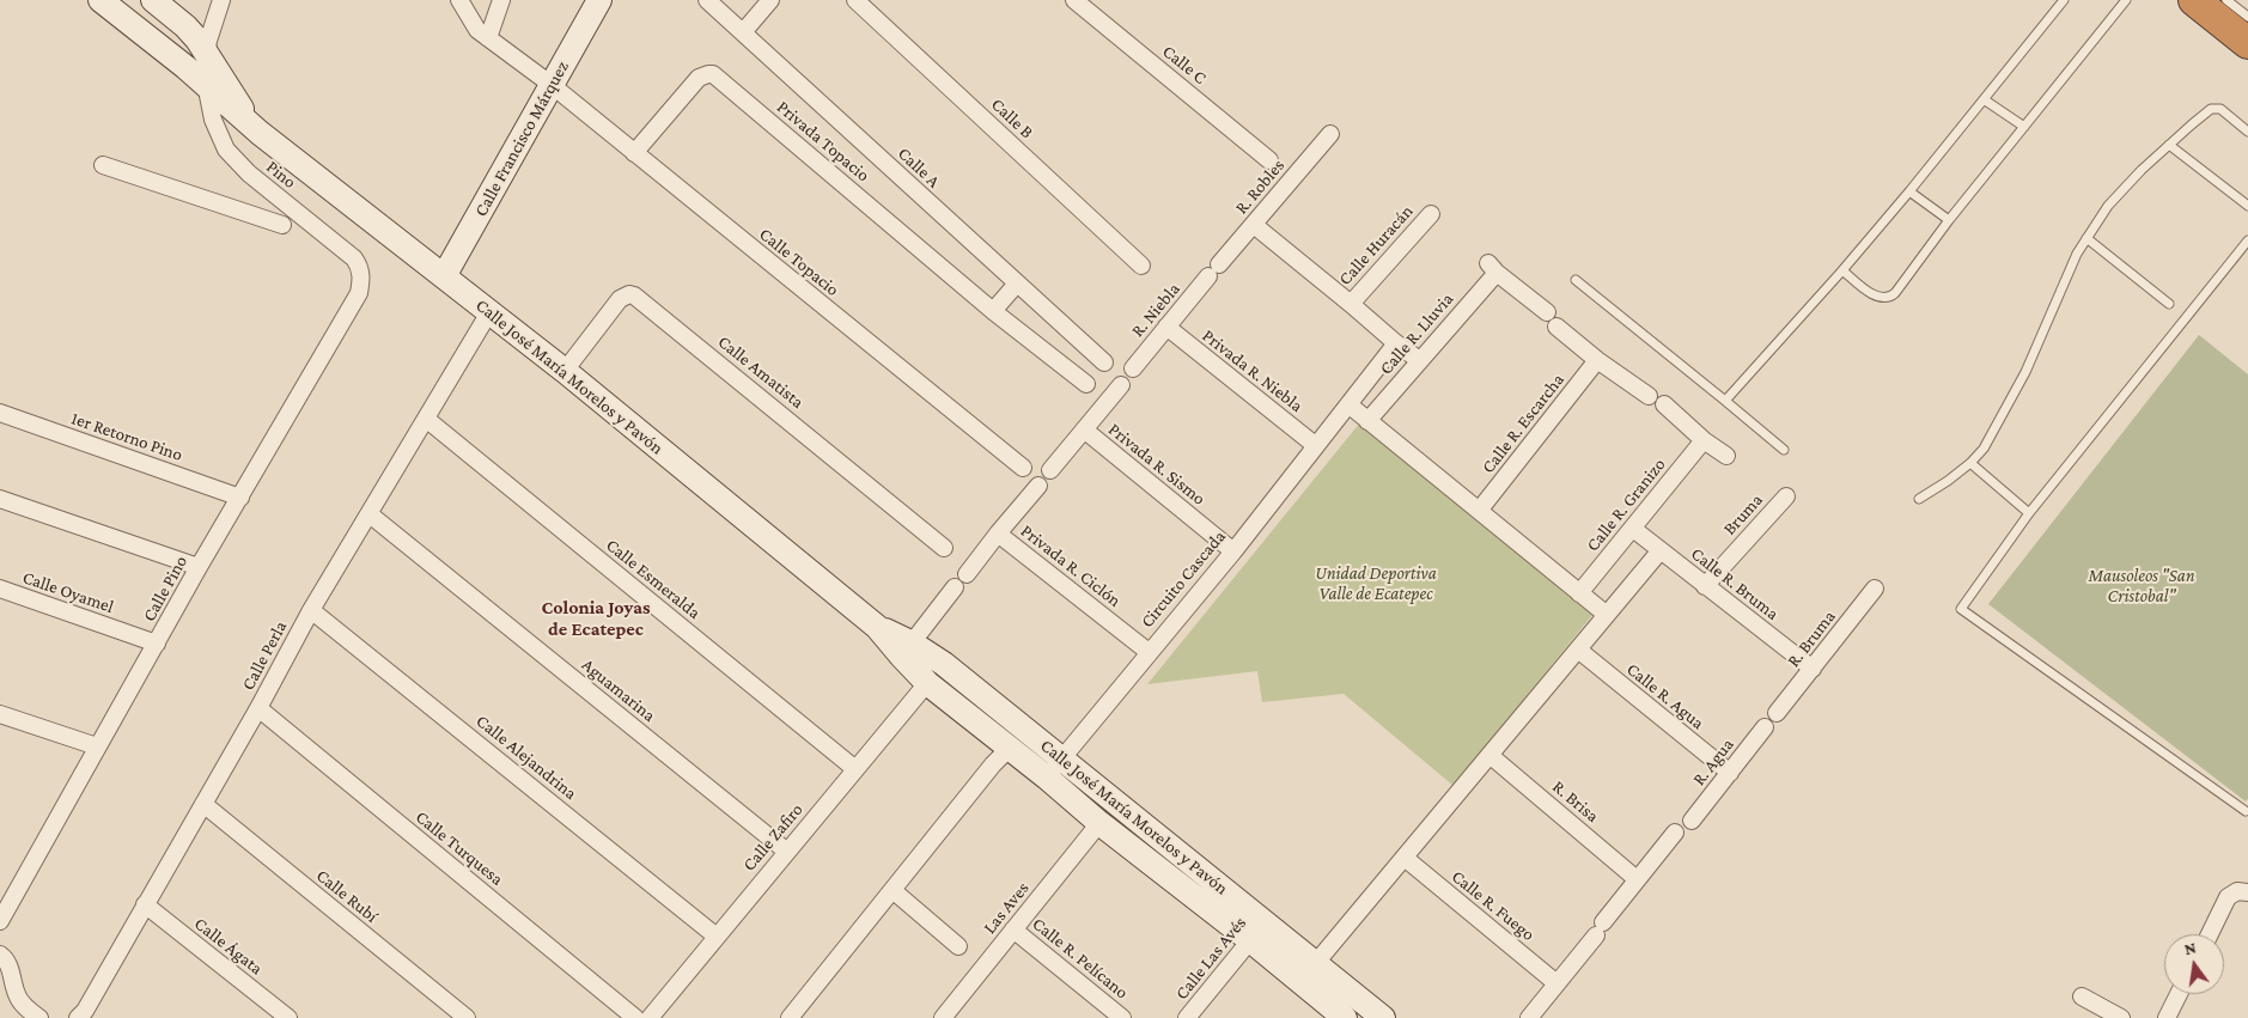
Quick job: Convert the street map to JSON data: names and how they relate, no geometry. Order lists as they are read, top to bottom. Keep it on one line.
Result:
{"streets":{"street":["Calle C","Calle B","Calle Francisco Márquez","Privada Topacio","Calle A","Pino","R. Robles","Calle Huracán","Calle Topacio","R. Niebla","Calle R. Lluvia","Privada R. Niebla","Calle Amatista","Calle José María Morelos y Pavón","Calle R. Escarcha","1er Retorno Pino","Privada R. Sismo","Calle R. Granizo","Bruma","Privada R. Ciclón","Calle Esmeralda","Circuito Cascada","Calle R. Bruma","Calle Pino","Calle Oyamel","R. Bruma","Calle Perla","Aguamarina","Calle R. Agua","Calle Alejandrina","R. Agua","R. Brisa","Calle Zafiro","Calle Turquesa","Calle Rubí","Calle R. Fuego","Las Aves","Calle Ágata","Calle R. Pelícano","Calle Las Avés"]},"crossings":[["Calle Francisco Márquez","Calle Topacio"],["Calle Francisco Márquez","Calle José María Morelos y Pavón"],["Privada Topacio","Calle Topacio"],["Pino","Calle José María Morelos y Pavón"],["Pino","Calle Pino"],["R. Robles","R. Niebla"],["R. Niebla","Privada R. Niebla"],["Calle R. Lluvia","Calle R. Escarcha"],["Privada R. Niebla","Circuito Cascada"],["Calle Amatista","Calle José María Morelos y Pavón"],["Calle José María Morelos y Pavón","Circuito Cascada"],["Calle José María Morelos y Pavón","Calle Perla"],["Calle José María Morelos y Pavón","Calle Zafiro"],["Calle José María Morelos y Pavón","Las Aves"],["Calle José María Morelos y Pavón","Calle Las Avés"],["1er Retorno Pino","Calle Pino"],["Privada R. Sismo","Circuito Cascada"],["Calle R. Granizo","Calle R. Bruma"],["Bruma","Calle R. Bruma"],["Privada R. Ciclón","Circuito Cascada"],["Calle Esmeralda","Calle Perla"],["Calle Esmeralda","Calle Zafiro"],["Calle R. Bruma","R. Bruma"],["Calle Pino","Calle Oyamel"],["Calle Perla","Aguamarina"],["Calle Perla","Calle Alejandrina"],["Calle Perla","Calle Turquesa"],["Calle Perla","Calle Rubí"],["Calle Perla","Calle Ágata"],["Aguamarina","Calle Zafiro"],["Calle R. Agua","R. Agua"],["Calle Alejandrina","Calle Zafiro"],["Las Aves","Calle R. Pelícano"]],"districts":["Colonia Joyas de Ecatepec"],"parks":["Unidad Deportiva Valle de Ecatepec","Mausoleos \"San Cristobal\""],"north":"top"}
